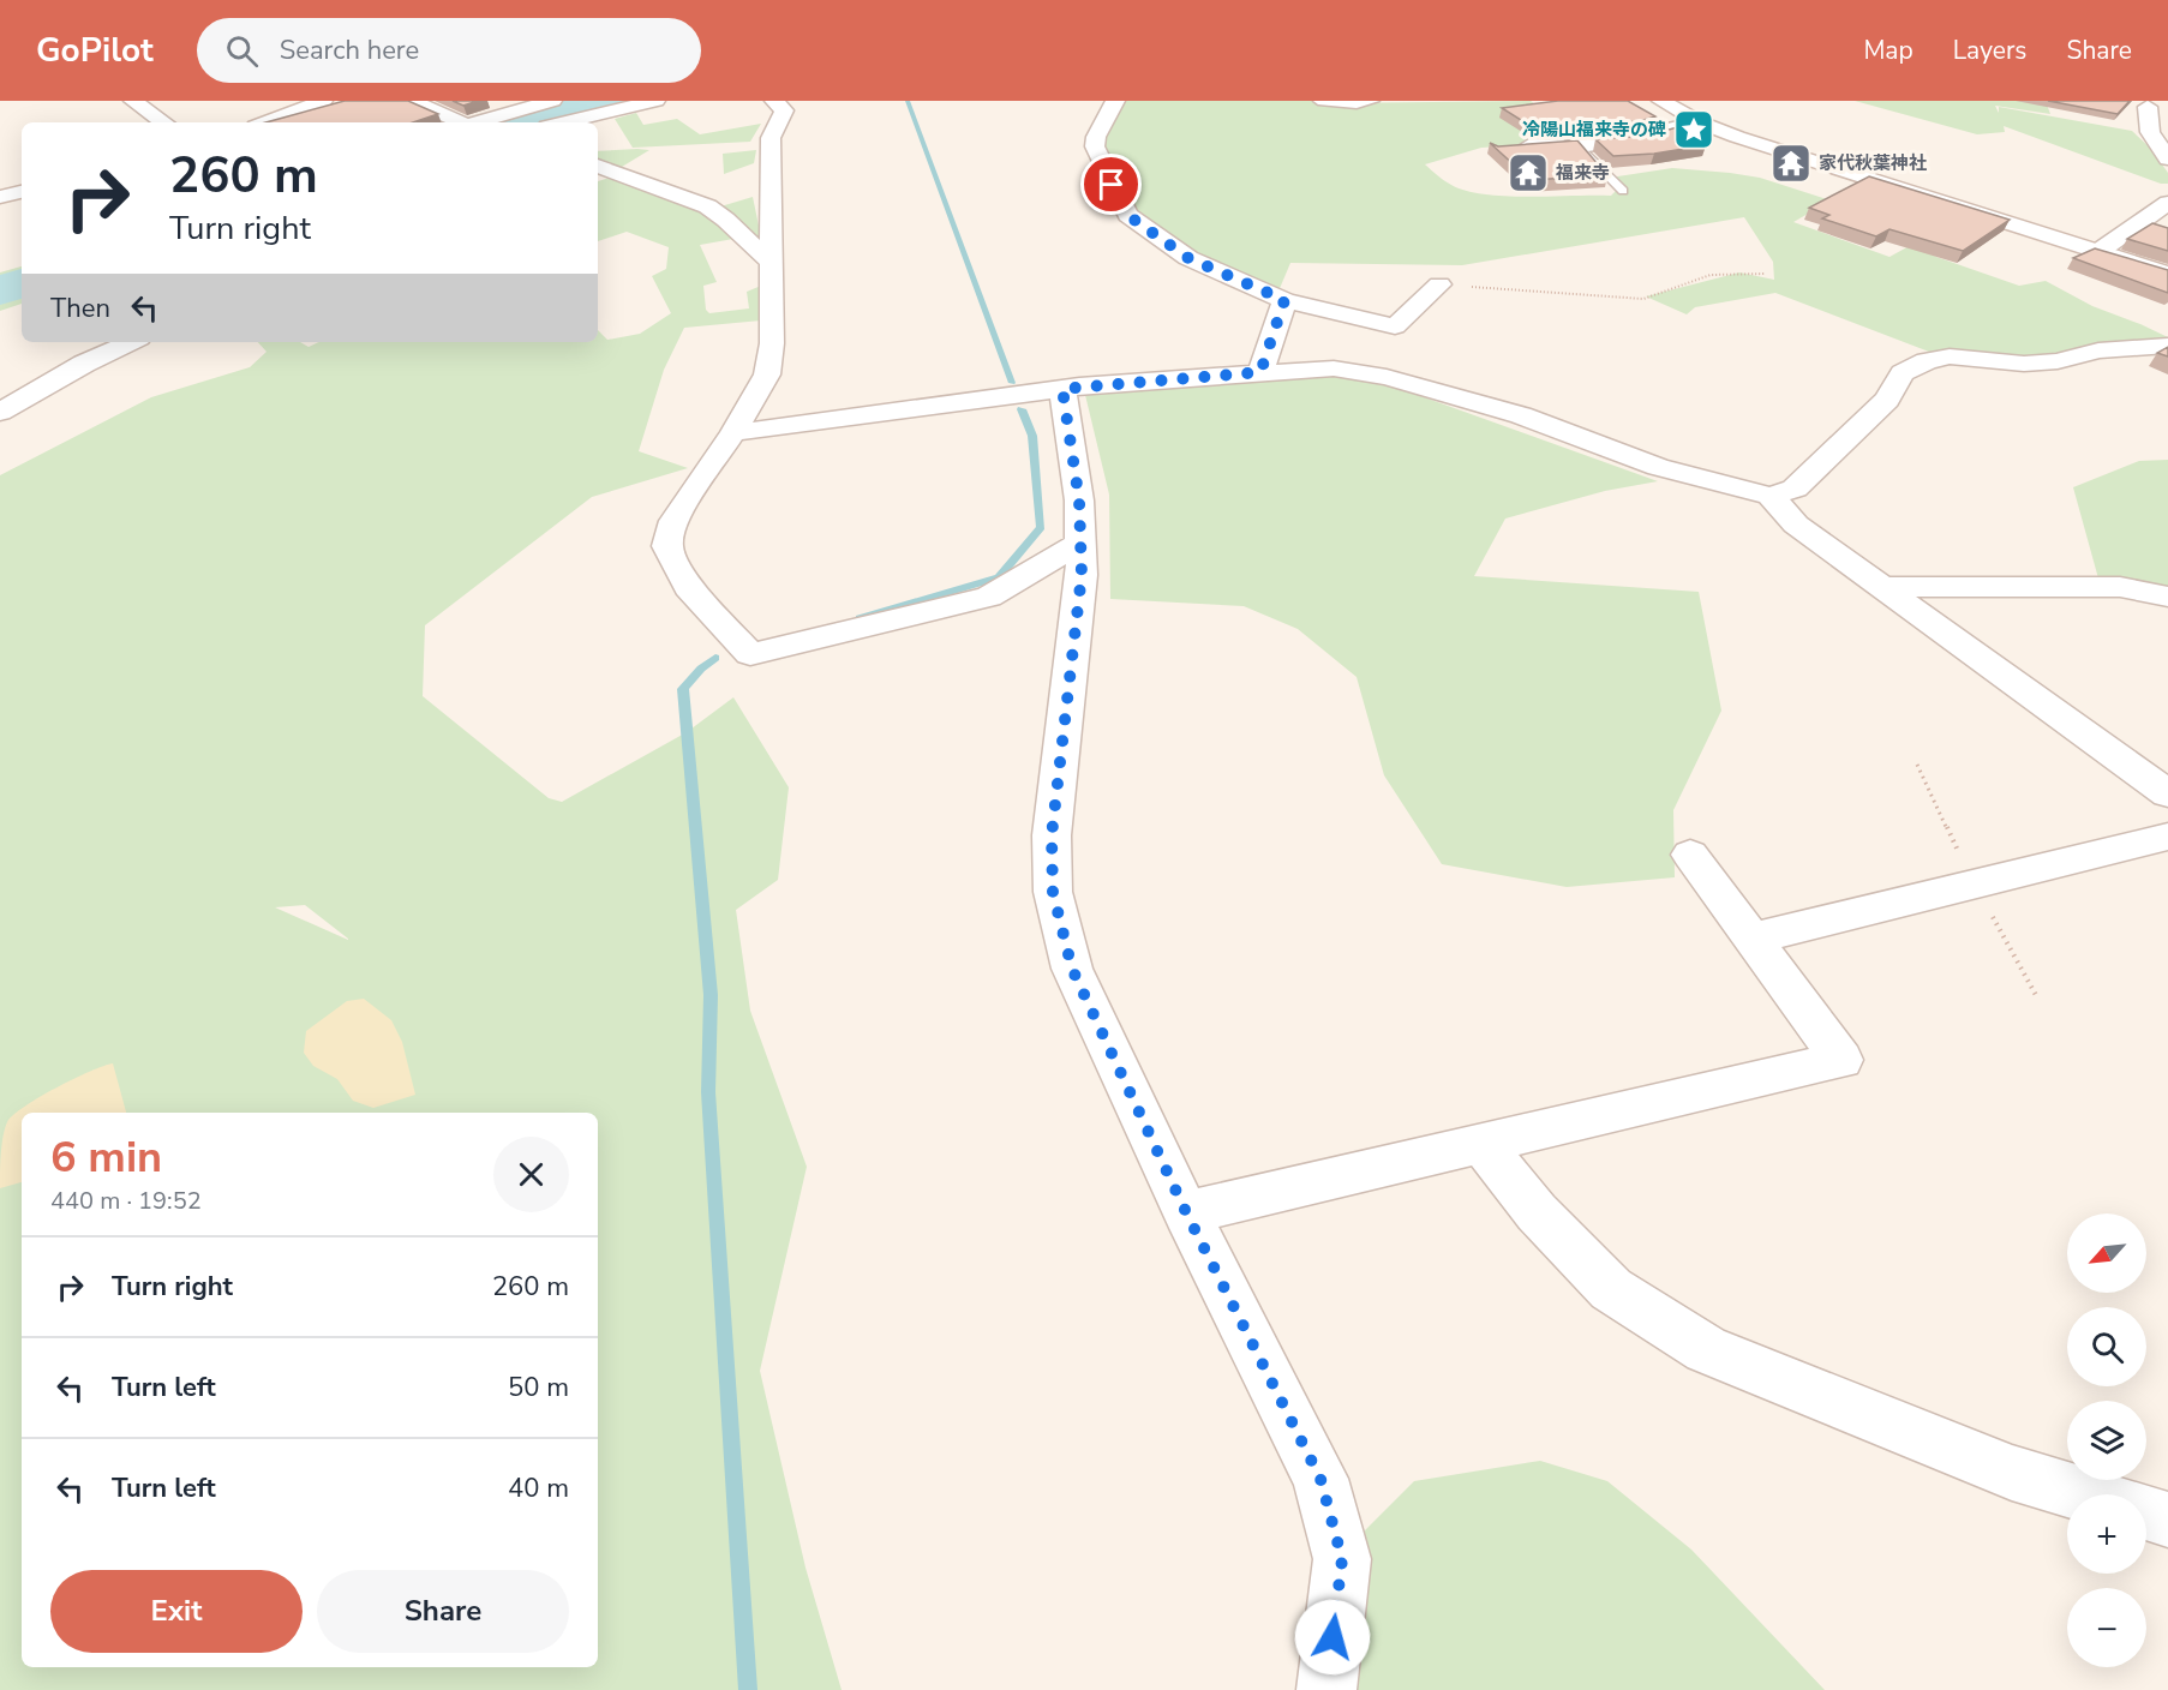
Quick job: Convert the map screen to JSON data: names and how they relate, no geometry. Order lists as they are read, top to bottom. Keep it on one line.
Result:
{"places":{"place":["冷陽山福来寺の碑"],"temple":["家代秋葉神社","福来寺"]},"north":"bottom left","page":{"header":"GoPilot","search":"Search here","nav":["Map","Layers","Share"],"turn":["260 m","Turn right"],"then":"Then","heading":["6 min","440 m · 19:52"],"map_buttons":["+","−"],"list":[{"name":"Turn right","value":"260 m"},{"name":"Turn left","value":"50 m"},{"name":"Turn left","value":"40 m"}],"buttons":["Exit","Share"]}}
